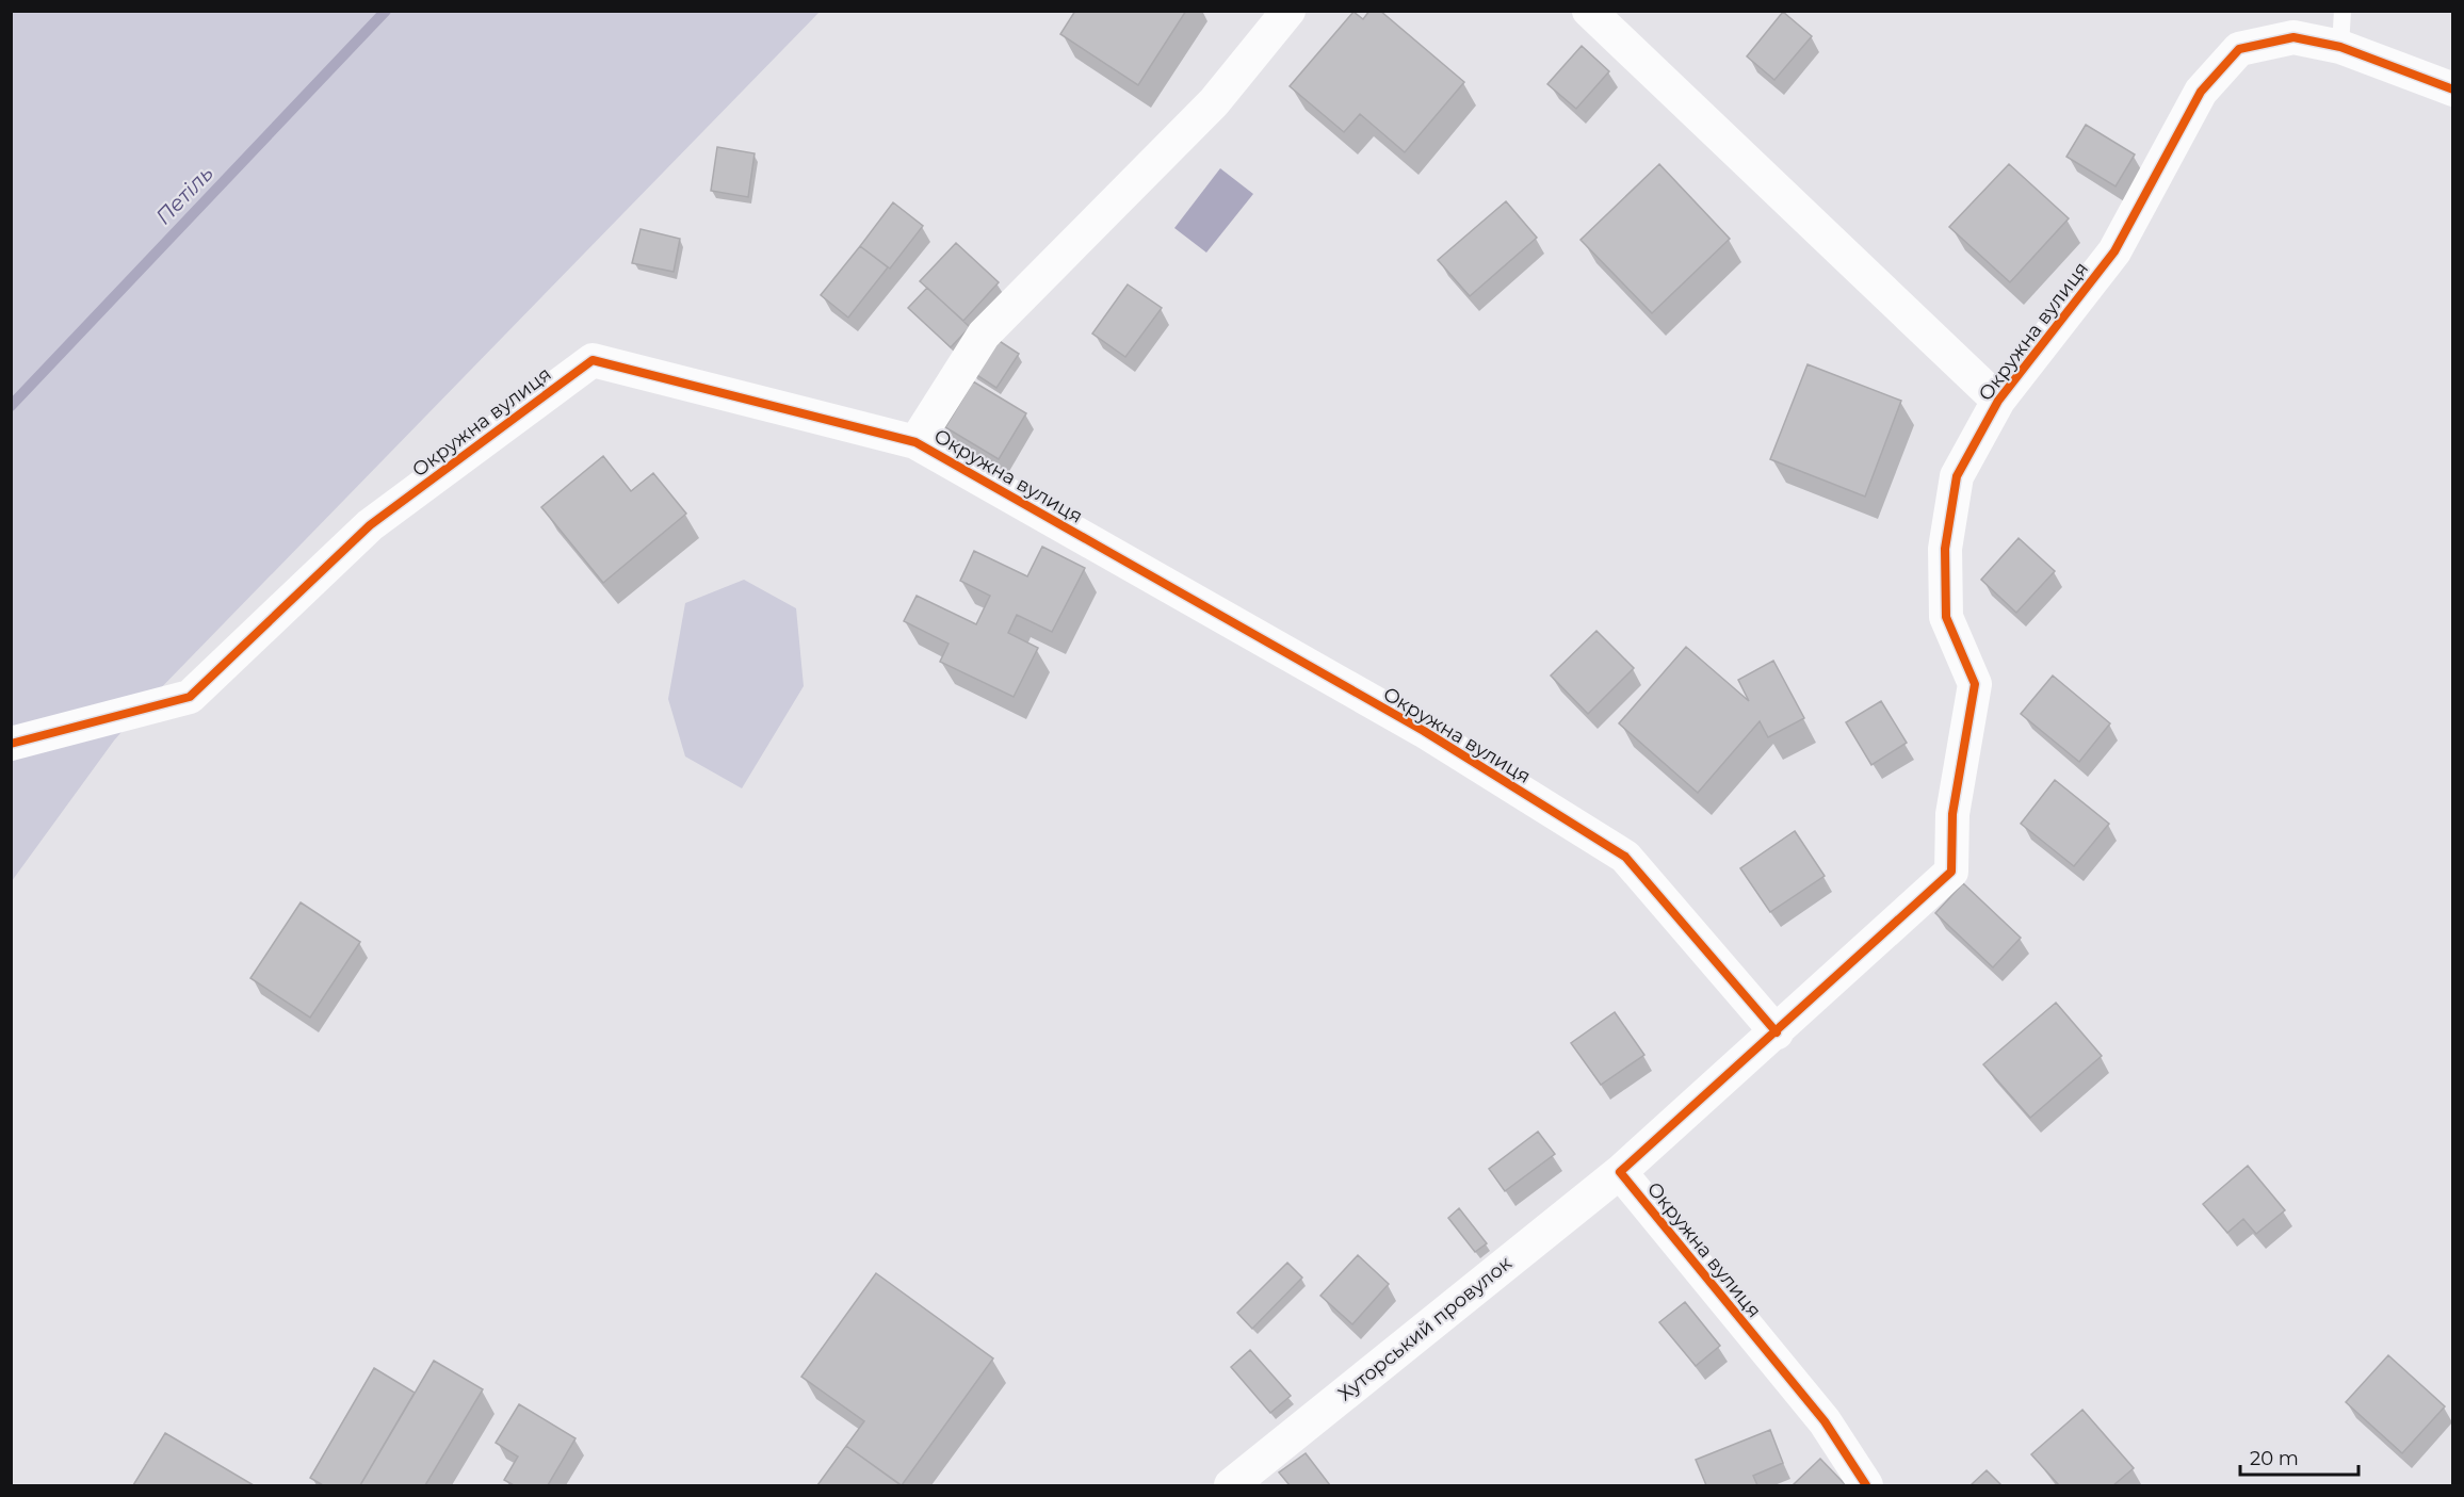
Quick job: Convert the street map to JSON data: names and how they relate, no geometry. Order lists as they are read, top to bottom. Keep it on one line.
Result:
{"streets":{"street":["Окружна вулиця","Хуторський провулок"]},"crossings":[["Окружна вулиця","Хуторський провулок"]],"water":["Петіль"],"scale_bar":"20 m"}
